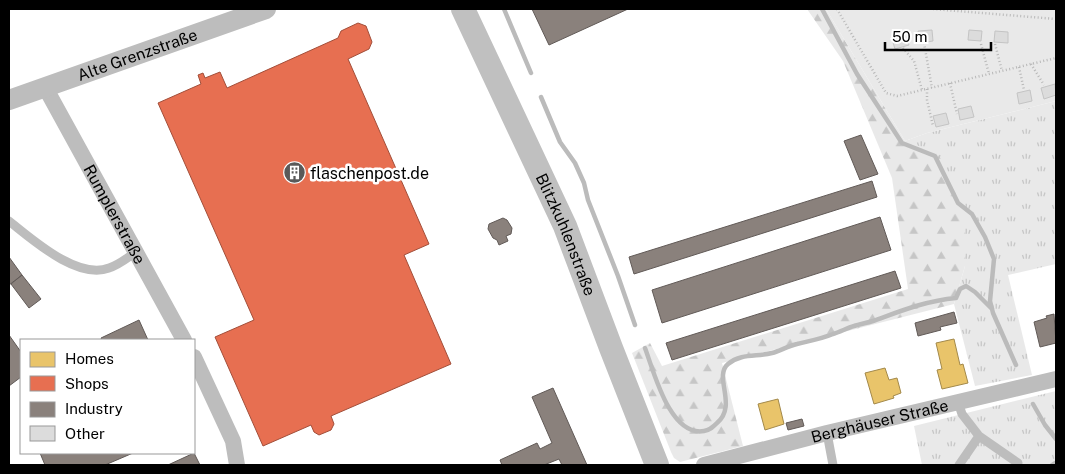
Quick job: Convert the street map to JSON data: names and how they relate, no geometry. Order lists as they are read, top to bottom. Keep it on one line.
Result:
{"streets":{"main road":["Blitzkuhlenstraße"],"street":["Alte Grenzstraße","Rumplerstraße","Berghäuser Straße"]},"crossings":[["Alte Grenzstraße","Rumplerstraße"]],"places":{"building":["flaschenpost.de"]},"legend":["Homes","Shops","Industry","Other"],"scale_bar":"50 m"}
